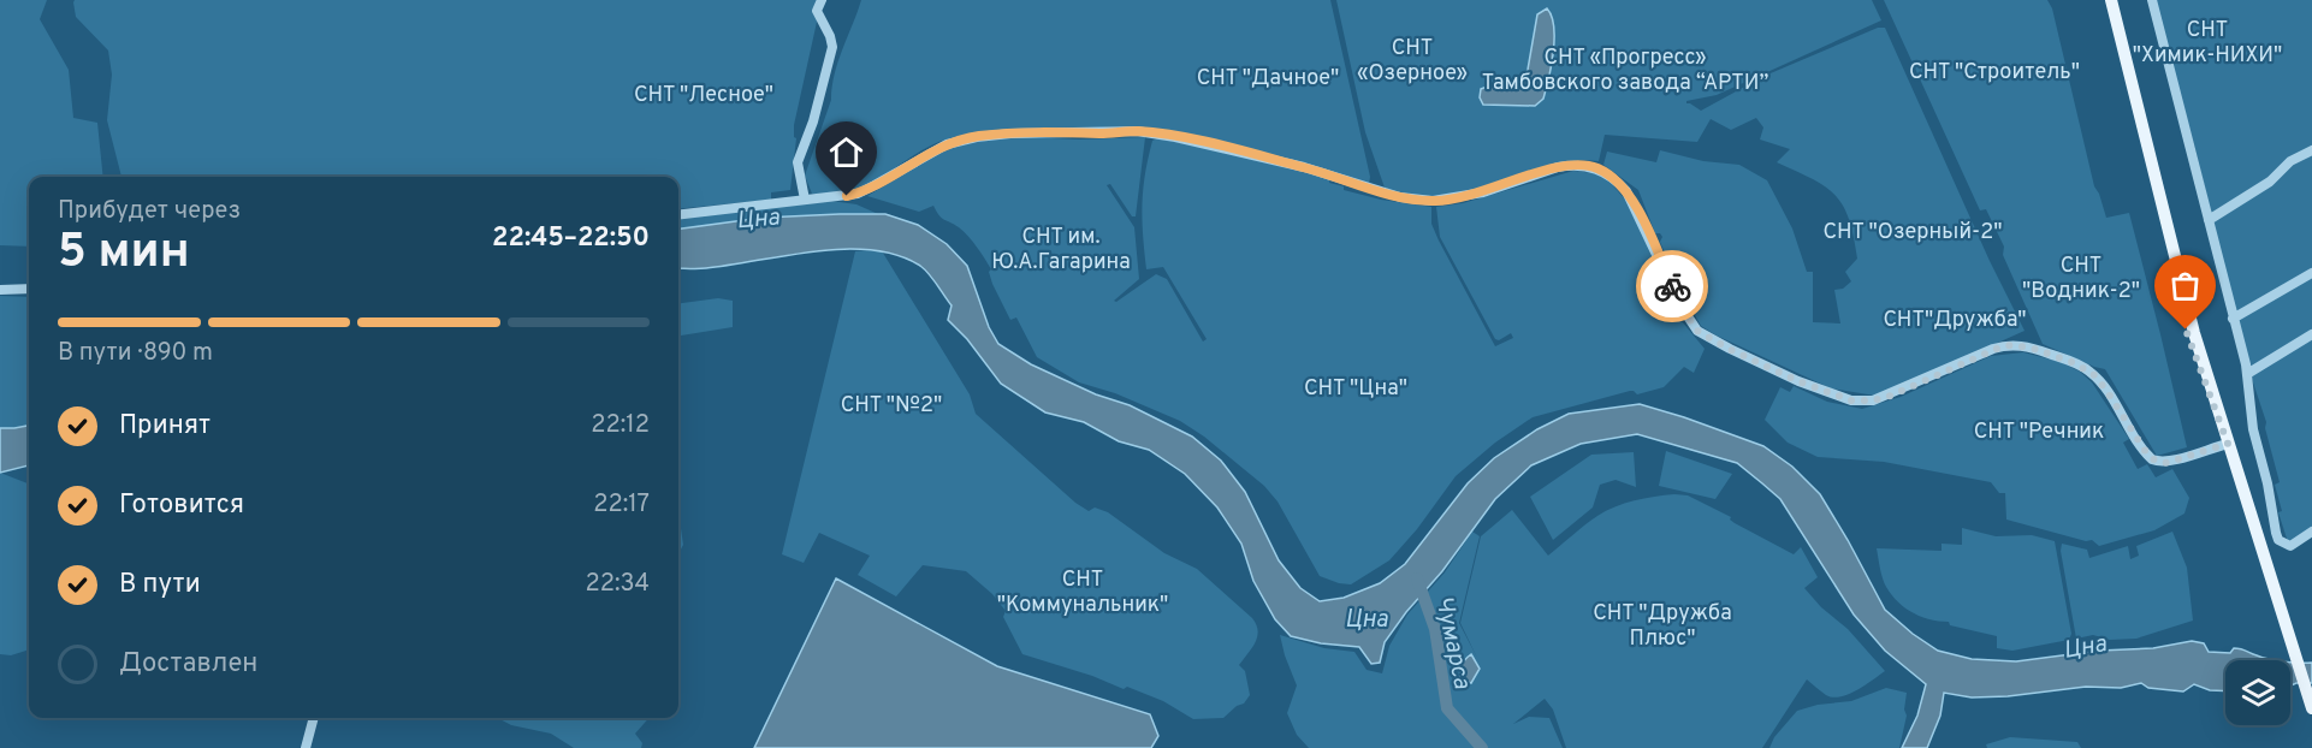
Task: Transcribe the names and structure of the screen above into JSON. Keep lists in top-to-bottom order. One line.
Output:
{"water":["Цна","Чумарса"],"parks":["СНТ \"Химик-НИХИ\"","СНТ «Озерное»","СНТ «Прогресс» Тамбовского завода “АРТИ”","СНТ \"Строитель\"","СНТ \"Дачное\"","СНТ \"Лесное\"","СНТ \"Озерный-2\"","СНТ им. Ю.А.Гагарина","СНТ \"Водник-2\"","СНТ\"Дружба\"","СНТ \"Цна\"","СНТ \"№2\"","СНТ \"Речник","СНТ \"Коммунальник\"","СНТ \"Дружба Плюс\""],"page":{"heading":["5 мин","Прибудет через","22:45–22:50"],"bar":"В пути · 890 m","list":[["Принят","22:12"],["Готовится","22:17"],["В пути","22:34"],"Доставлен"]}}
